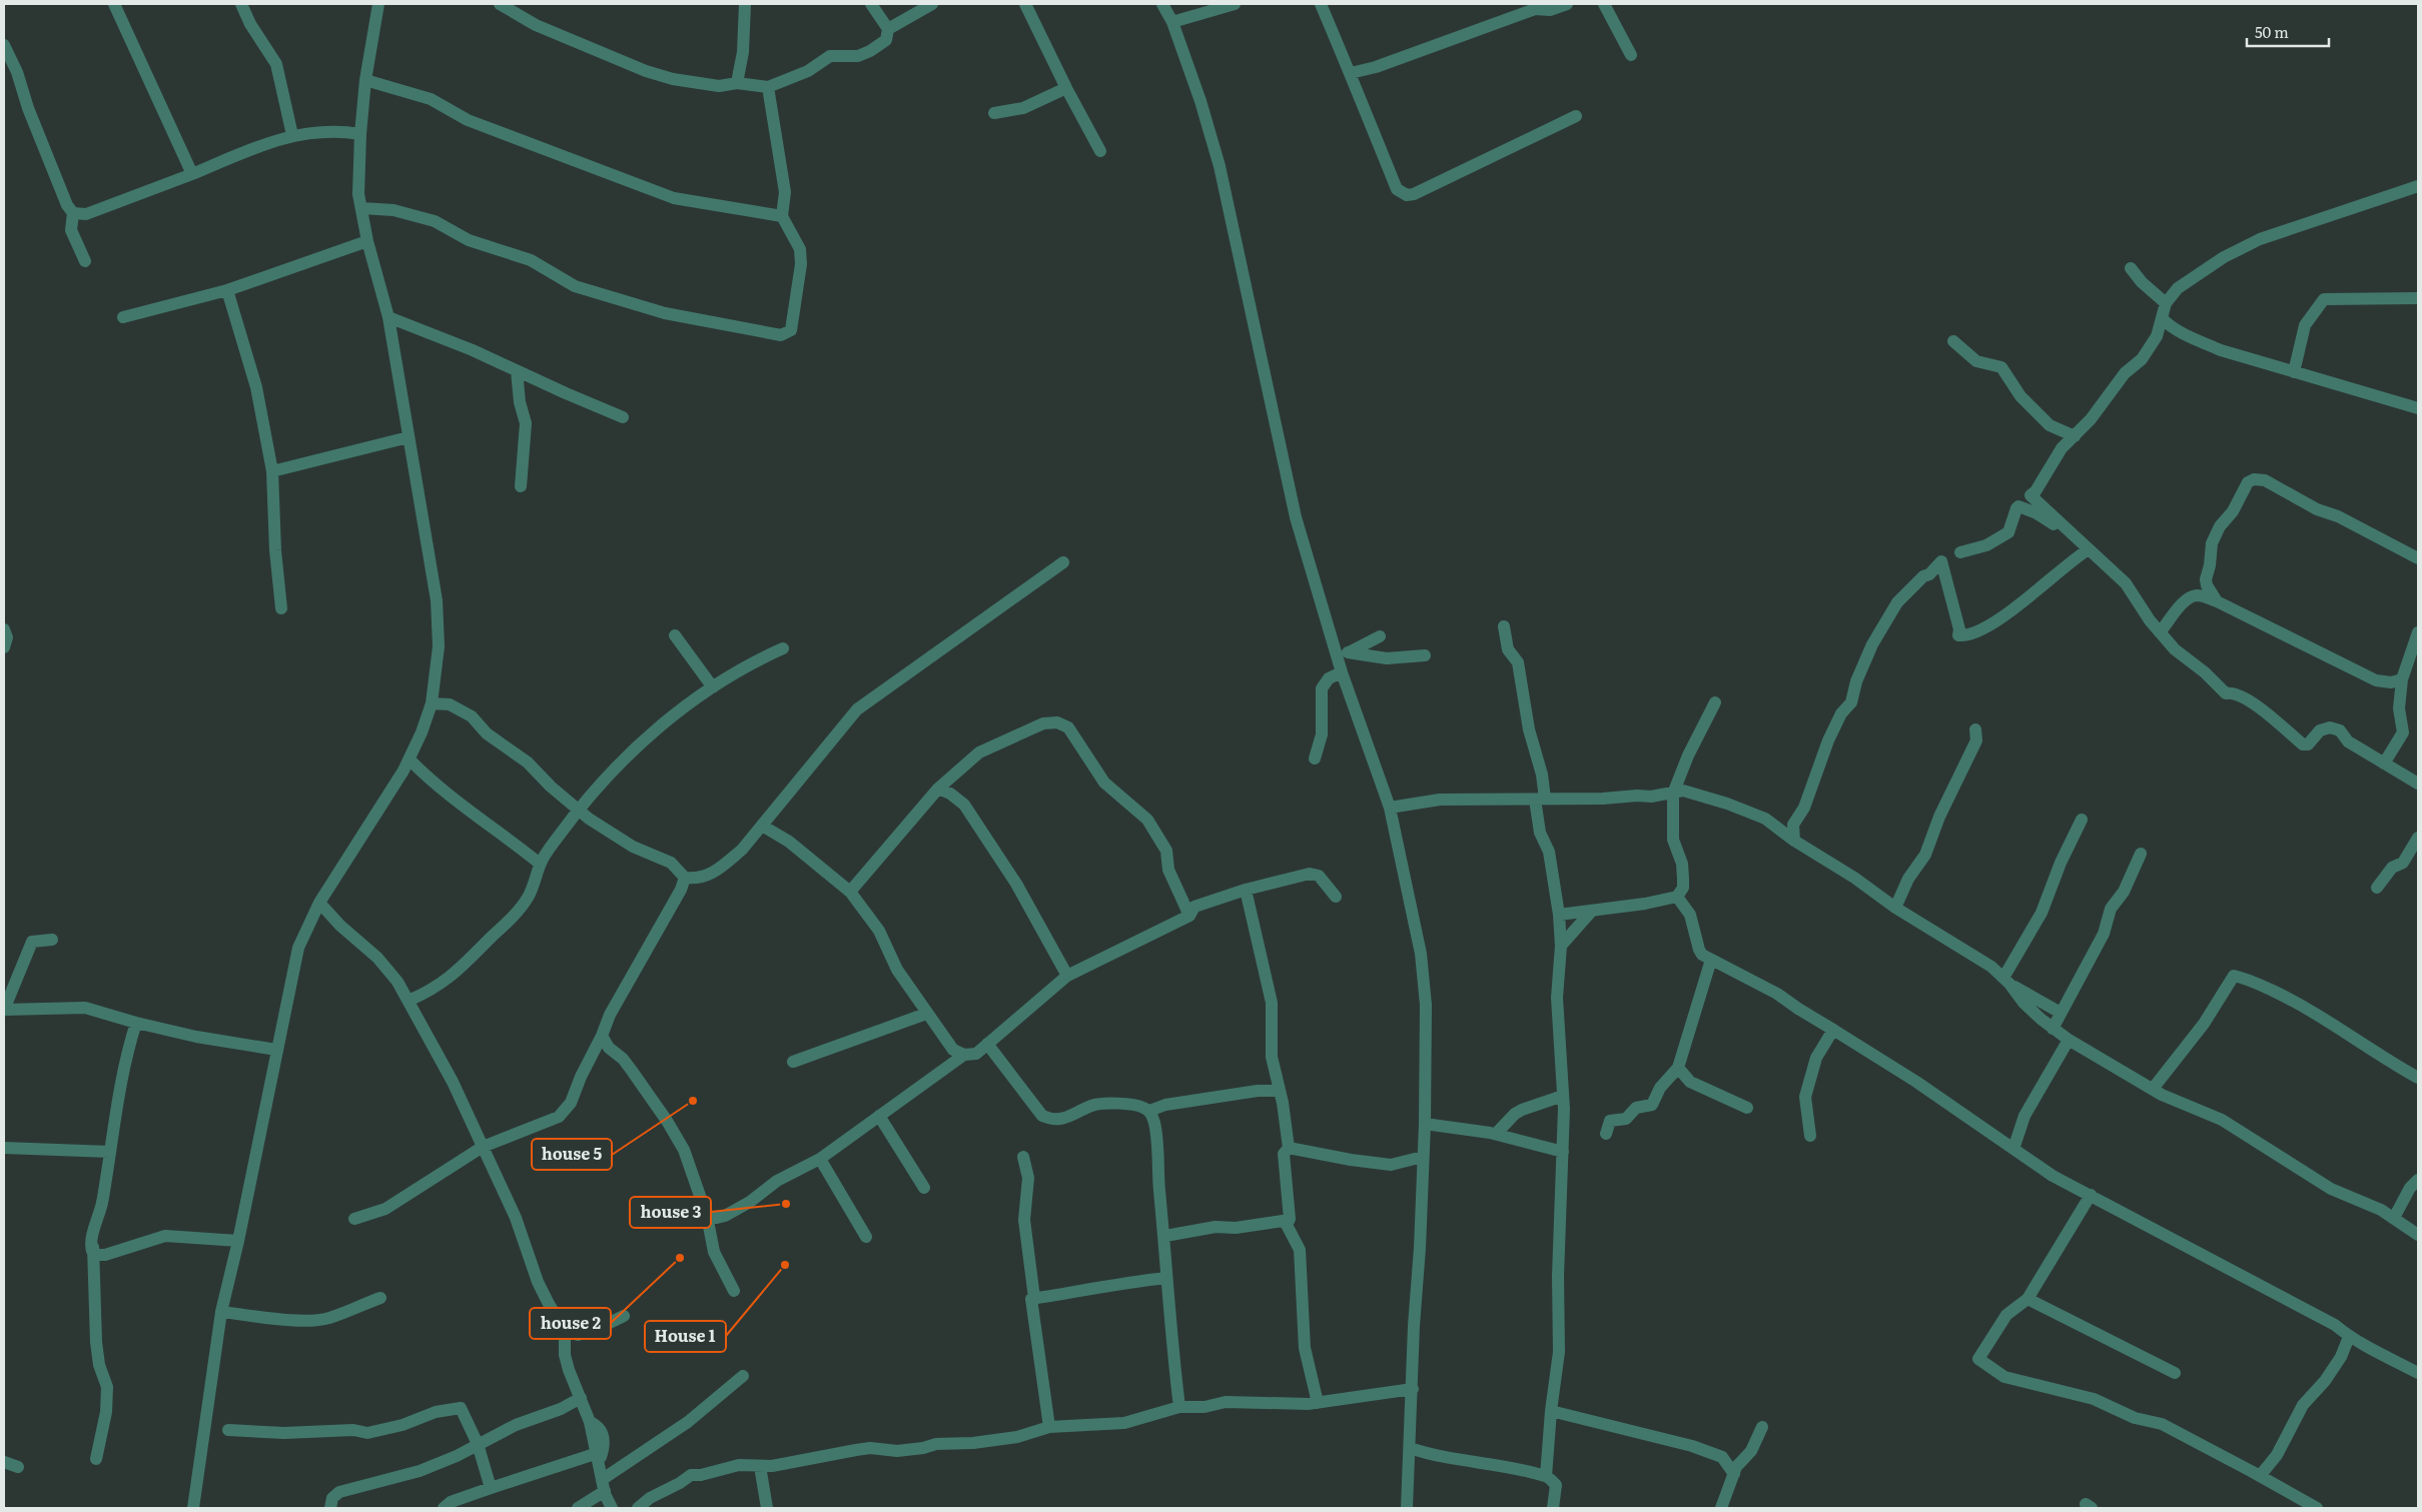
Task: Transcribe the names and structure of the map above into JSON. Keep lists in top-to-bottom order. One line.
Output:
{"places":["house 5","house 3","house 2","House 1"],"scale_bar":"50 m"}
